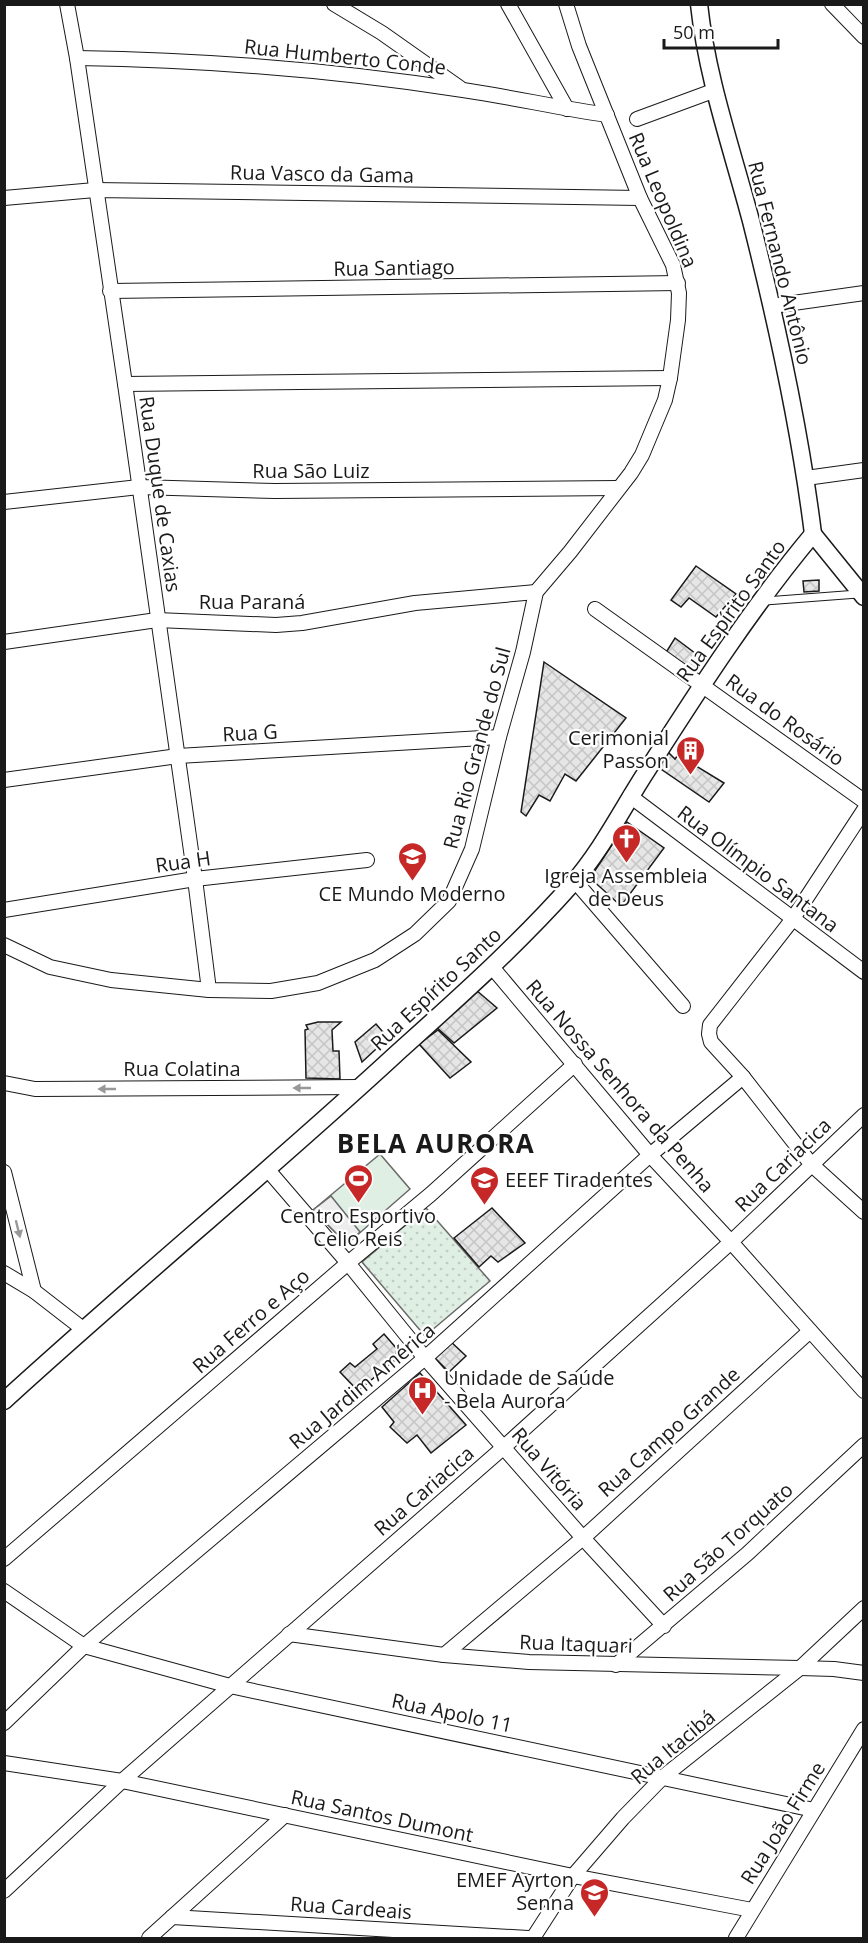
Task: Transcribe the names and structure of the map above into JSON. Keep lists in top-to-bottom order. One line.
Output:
{"streets":{"street":["Rua Humberto Conde","Rua Vasco da Gama","Rua Leopoldina","Rua Fernando Antônio","Rua Santiago","Rua São Luiz","Rua Duque de Caxias","Rua Paraná","Rua Espírito Santo","Rua do Rosário","Rua G","Rua Rio Grande do Sul","Rua H","Rua Olímpio Santana","Rua Colatina","Rua Nossa Senhora da Penha","Rua Cariacica","Rua Ferro e Aço","Rua Jardim América","Rua Campo Grande","Rua Vitória","Rua São Torquato","Rua Itaquari","Rua Apolo 11","Rua Itacibá","Rua Santos Dumont","Rua João Firme","Rua Cardeais"]},"crossings":[["Rua Humberto Conde","Rua Leopoldina"],["Rua Humberto Conde","Rua Duque de Caxias"],["Rua Vasco da Gama","Rua Leopoldina"],["Rua Vasco da Gama","Rua Duque de Caxias"],["Rua Leopoldina","Rua Santiago"],["Rua Leopoldina","Rua São Luiz"],["Rua Leopoldina","Rua Paraná"],["Rua Leopoldina","Rua Rio Grande do Sul"],["Rua Fernando Antônio","Rua Espírito Santo"],["Rua Santiago","Rua Duque de Caxias"],["Rua São Luiz","Rua Duque de Caxias"],["Rua Duque de Caxias","Rua Paraná"],["Rua Duque de Caxias","Rua G"],["Rua Duque de Caxias","Rua Rio Grande do Sul"],["Rua Duque de Caxias","Rua H"],["Rua Paraná","Rua Rio Grande do Sul"],["Rua Espírito Santo","Rua do Rosário"],["Rua Espírito Santo","Rua Olímpio Santana"],["Rua Espírito Santo","Rua Colatina"],["Rua Espírito Santo","Rua Nossa Senhora da Penha"],["Rua Espírito Santo","Rua Vitória"],["Rua G","Rua Rio Grande do Sul"],["Rua Nossa Senhora da Penha","Rua Cariacica"],["Rua Nossa Senhora da Penha","Rua Ferro e Aço"],["Rua Nossa Senhora da Penha","Rua Jardim América"],["Rua Nossa Senhora da Penha","Rua Campo Grande"],["Rua Cariacica","Rua Vitória"],["Rua Cariacica","Rua Itaquari"],["Rua Cariacica","Rua Apolo 11"],["Rua Cariacica","Rua Santos Dumont"],["Rua Ferro e Aço","Rua Vitória"],["Rua Jardim América","Rua Vitória"],["Rua Jardim América","Rua Apolo 11"],["Rua Campo Grande","Rua Vitória"],["Rua Campo Grande","Rua Itaquari"],["Rua Vitória","Rua São Torquato"],["Rua São Torquato","Rua Itaquari"],["Rua Itaquari","Rua Itacibá"],["Rua Apolo 11","Rua Itacibá"],["Rua Apolo 11","Rua João Firme"],["Rua Itacibá","Rua Santos Dumont"],["Rua Santos Dumont","Rua João Firme"]],"one_way":["Rua Colatina"],"districts":["BELA AURORA"],"places":{"building":["Cerimonial Passon"],"church":["Igreja Assembleia de Deus"],"school or university":["CE Mundo Moderno","EEEF Tiradentes","EMEF Ayrton Senna"],"sports":["Centro Esportivo Celio Reis"],"hospital":["Unidade de Saúde - Bela Aurora"]},"scale_bar":"50 m"}
